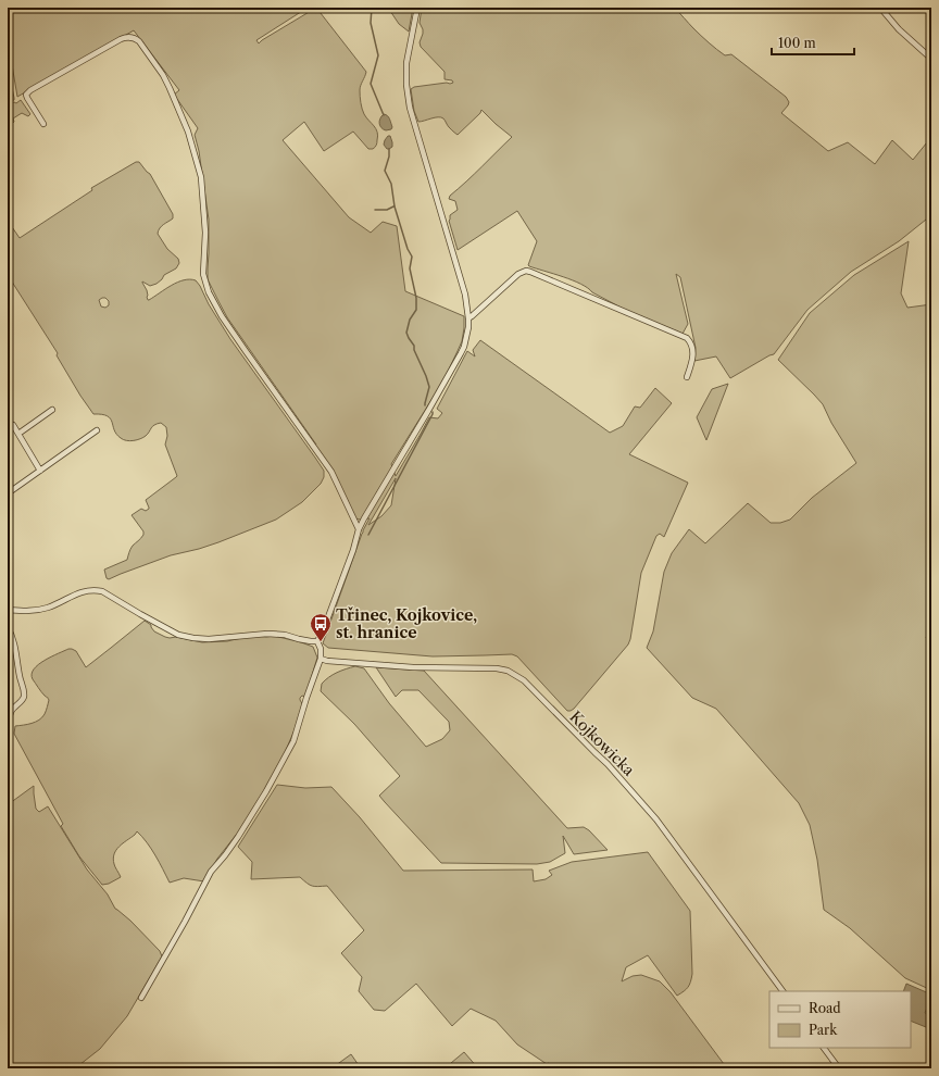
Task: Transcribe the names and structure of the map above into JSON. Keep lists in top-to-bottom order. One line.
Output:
{"streets":{"street":["Kojkowicka"]},"places":{"bus stop":["Třinec, Kojkovice, st. hranice"]},"legend":["Road","Park"],"scale_bar":"100 m"}
